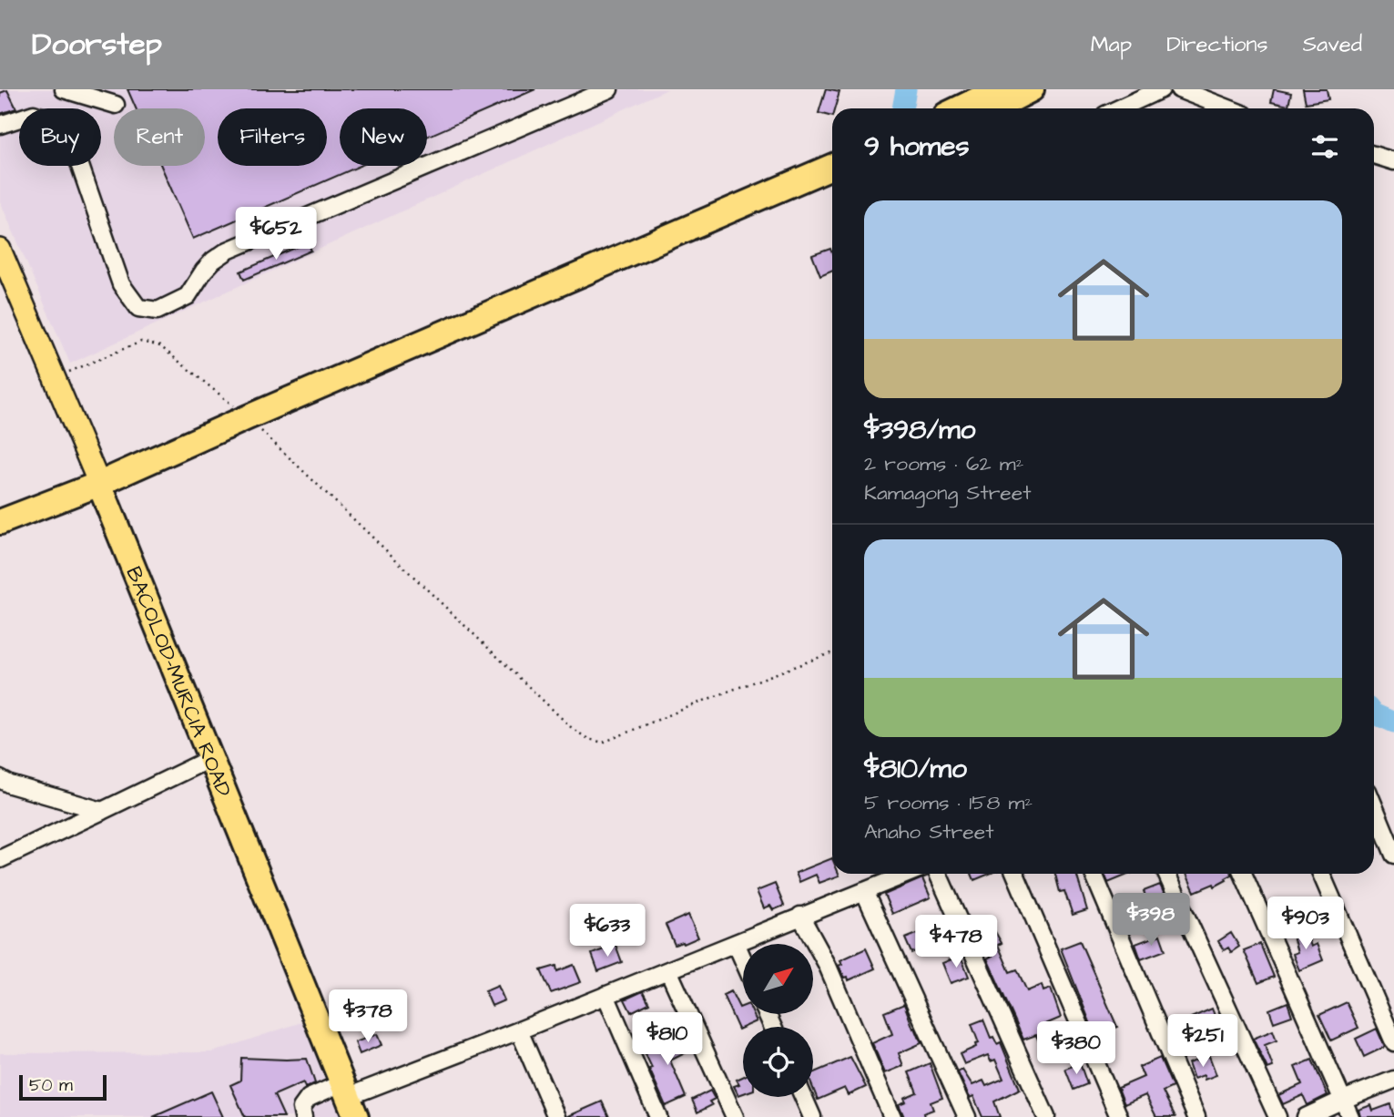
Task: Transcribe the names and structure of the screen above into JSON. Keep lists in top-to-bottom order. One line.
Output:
{"streets":{"highway":["BACOLOD-MURCIA ROAD"]},"scale_bar":"50 m","north":"top right","page":{"header":"Doorstep","nav":["Map","Directions","Saved"],"chip":["Buy","Rent","Filters","New"],"heading":"9 homes","list":[{"name":"$398/mo","note":"2 rooms · 62 m² · Kamagong Street"},{"name":"$810/mo","note":"5 rooms · 158 m² · Anaho Street"}],"price":["$652","$398","$903","$633","$478","$378","$810","$251","$380"],"scale":"50 m"}}
